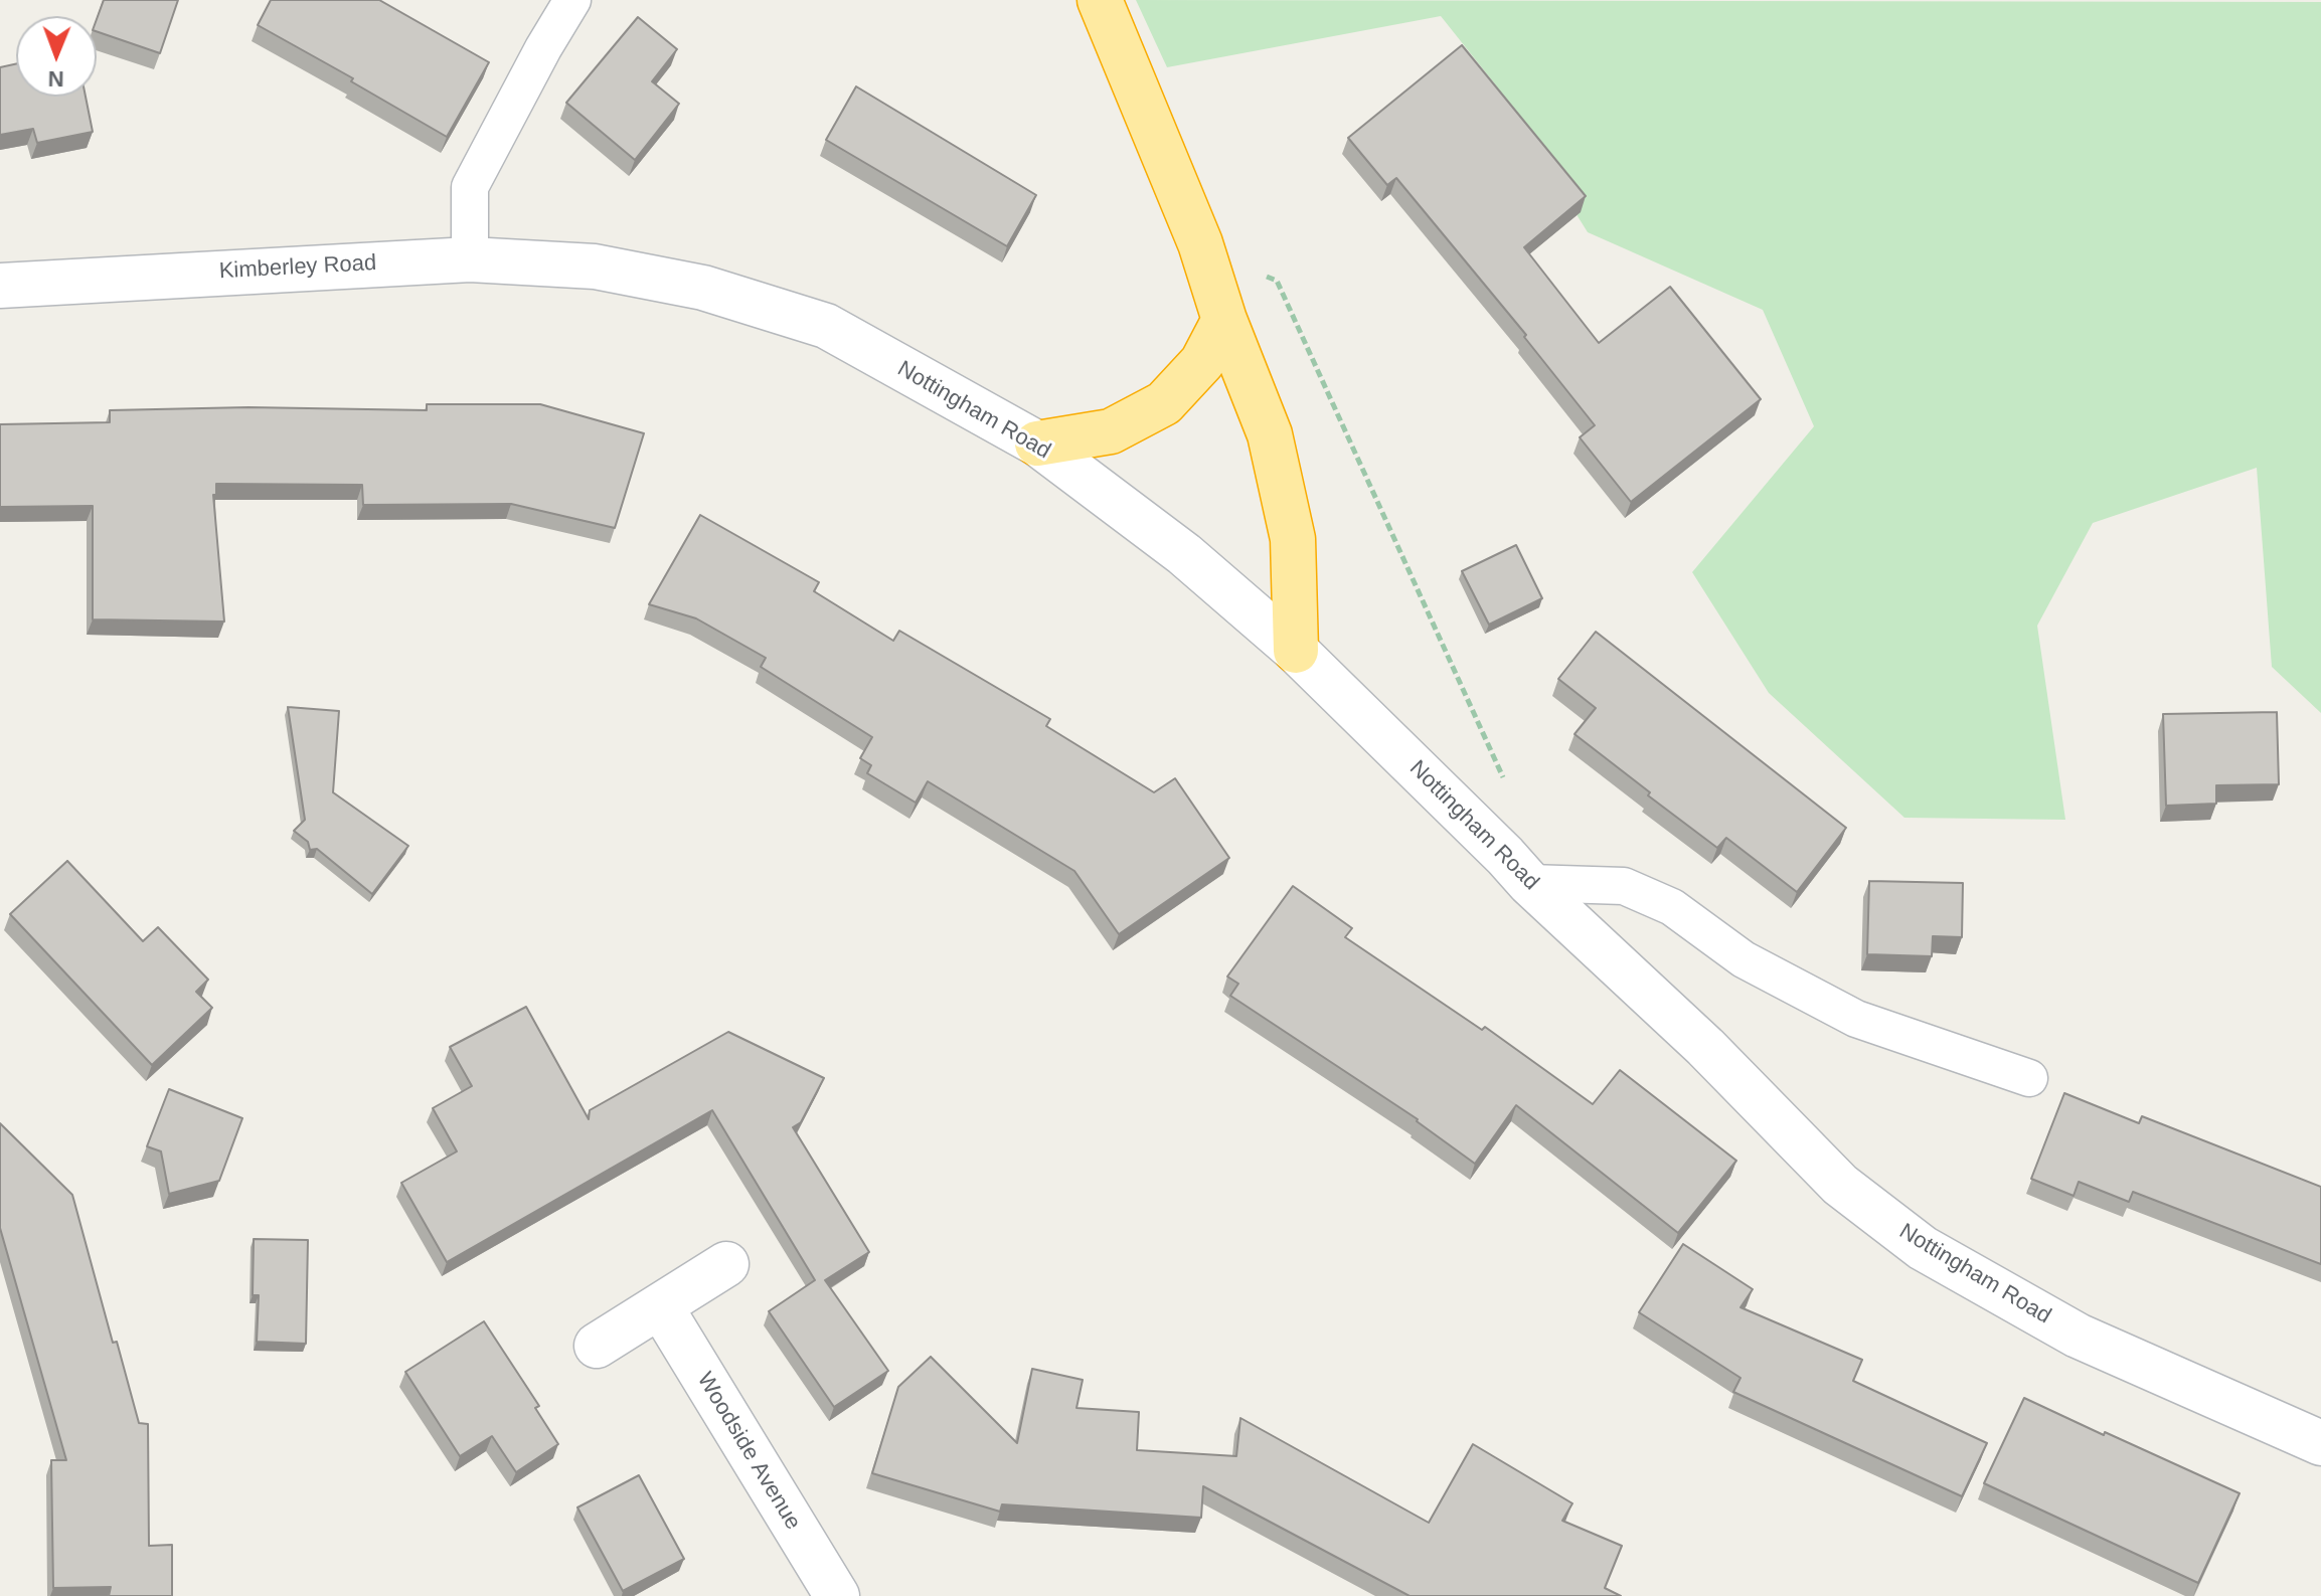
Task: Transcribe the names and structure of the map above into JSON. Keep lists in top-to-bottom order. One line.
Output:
{"streets":{"street":["Kimberley Road","Nottingham Road","Woodside Avenue"]},"crossings":[["Kimberley Road","Nottingham Road"]],"north":"bottom"}
